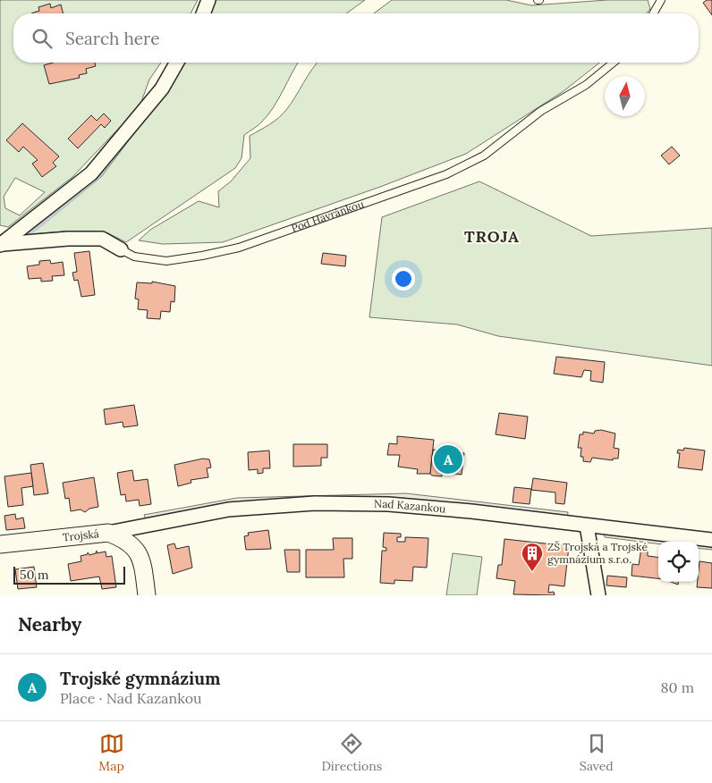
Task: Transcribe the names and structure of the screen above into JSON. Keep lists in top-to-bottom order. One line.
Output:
{"streets":{"street":["Pod Havránkou","Nad Kazankou","Trojská"]},"crossings":[["Nad Kazankou","Trojská"]],"districts":["TROJA"],"places":{"building":["ZŠ Trojská a Trojské gymnázium s.r.o."]},"scale_bar":"50 m","north":"top","page":{"search":"Search here","pins":"A","scale":"50 m","heading":"Nearby","list":[{"mark":"A","name":"Trojské gymnázium","note":"Place · Nad Kazankou","value":"80 m"}],"nav":["Map","Directions","Saved"]}}
